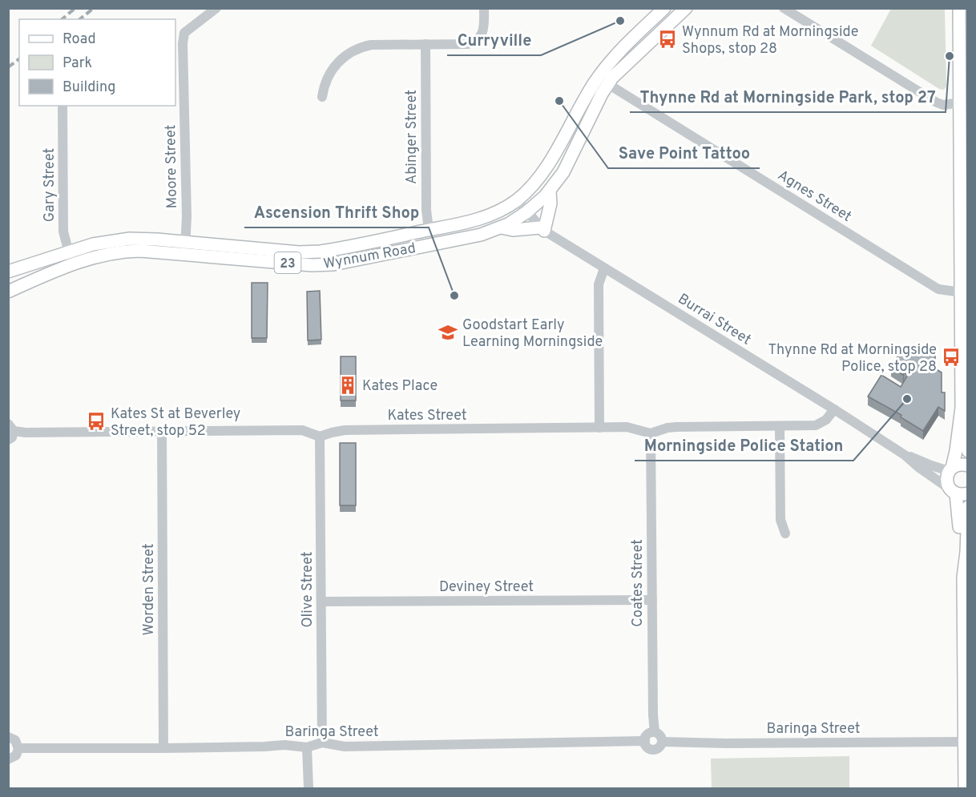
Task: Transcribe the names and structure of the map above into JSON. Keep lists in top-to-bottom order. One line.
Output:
{"streets":{"main road":["Wynnum Road","23"],"street":["Abinger Street","Moore Street","Gary Street","Agnes Street","Burrai Street","Kates Street","Coates Street","Deviney Street","Worden Street","Olive Street","Baringa Street"]},"crossings":[["Abinger Street","Wynnum Road"],["Moore Street","Wynnum Road"],["Gary Street","Wynnum Road"],["Agnes Street","Wynnum Road"],["Wynnum Road","Burrai Street"],["Burrai Street","Kates Street"],["Kates Street","Coates Street"],["Kates Street","Olive Street"],["Coates Street","Deviney Street"],["Coates Street","Baringa Street"],["Deviney Street","Olive Street"],["Worden Street","Baringa Street"],["Olive Street","Baringa Street"]],"places":{"other":["Curryville","Thynne Rd at Morningside Park, stop 27","Save Point Tattoo","Ascension Thrift Shop","Morningside Police Station"],"bus stop":["Wynnum Rd at Morningside Shops, stop 28","Thynne Rd at Morningside Police, stop 28","Kates St at Beverley Street, stop 52"],"school or university":["Goodstart Early Learning Morningside"],"building":["Kates Place"]},"legend":["Road","Park","Building"]}
